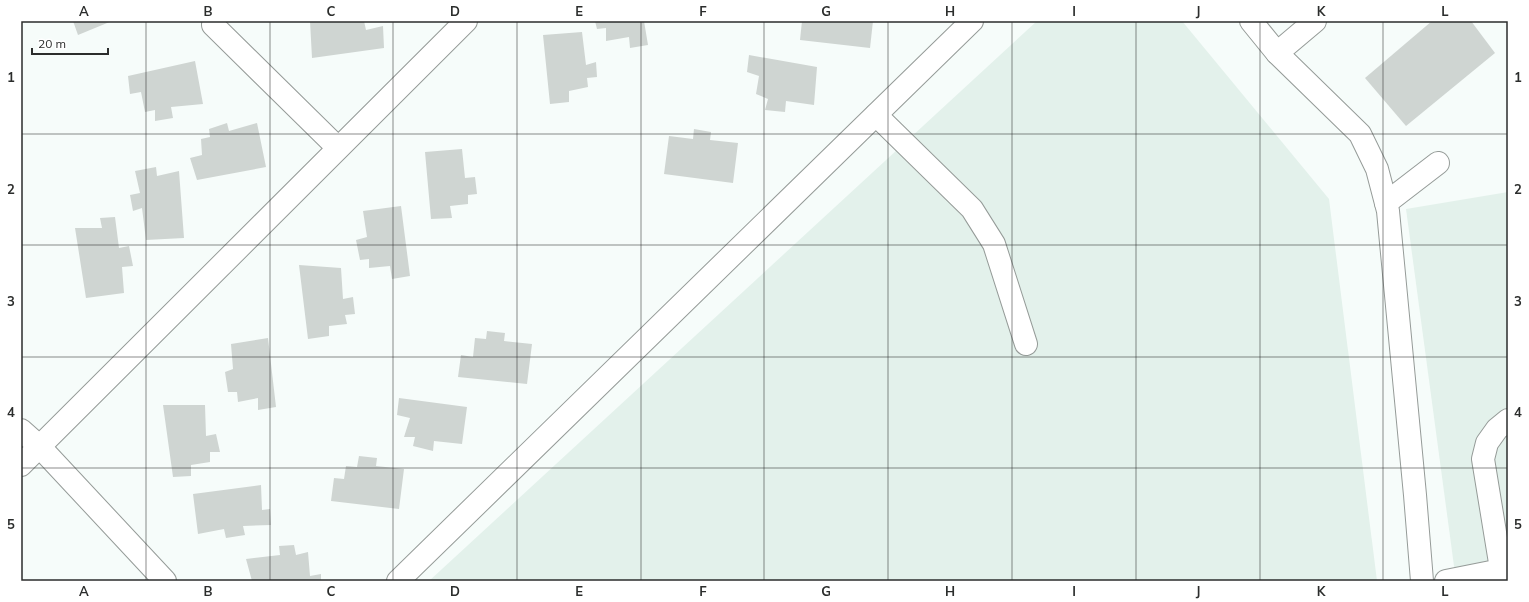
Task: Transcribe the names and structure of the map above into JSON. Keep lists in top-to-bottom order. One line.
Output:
{"scale_bar":"20 m","grid":{"columns":["A","B","C","D","E","F","G","H","I","J","K","L"],"rows":["1","2","3","4","5"]}}
